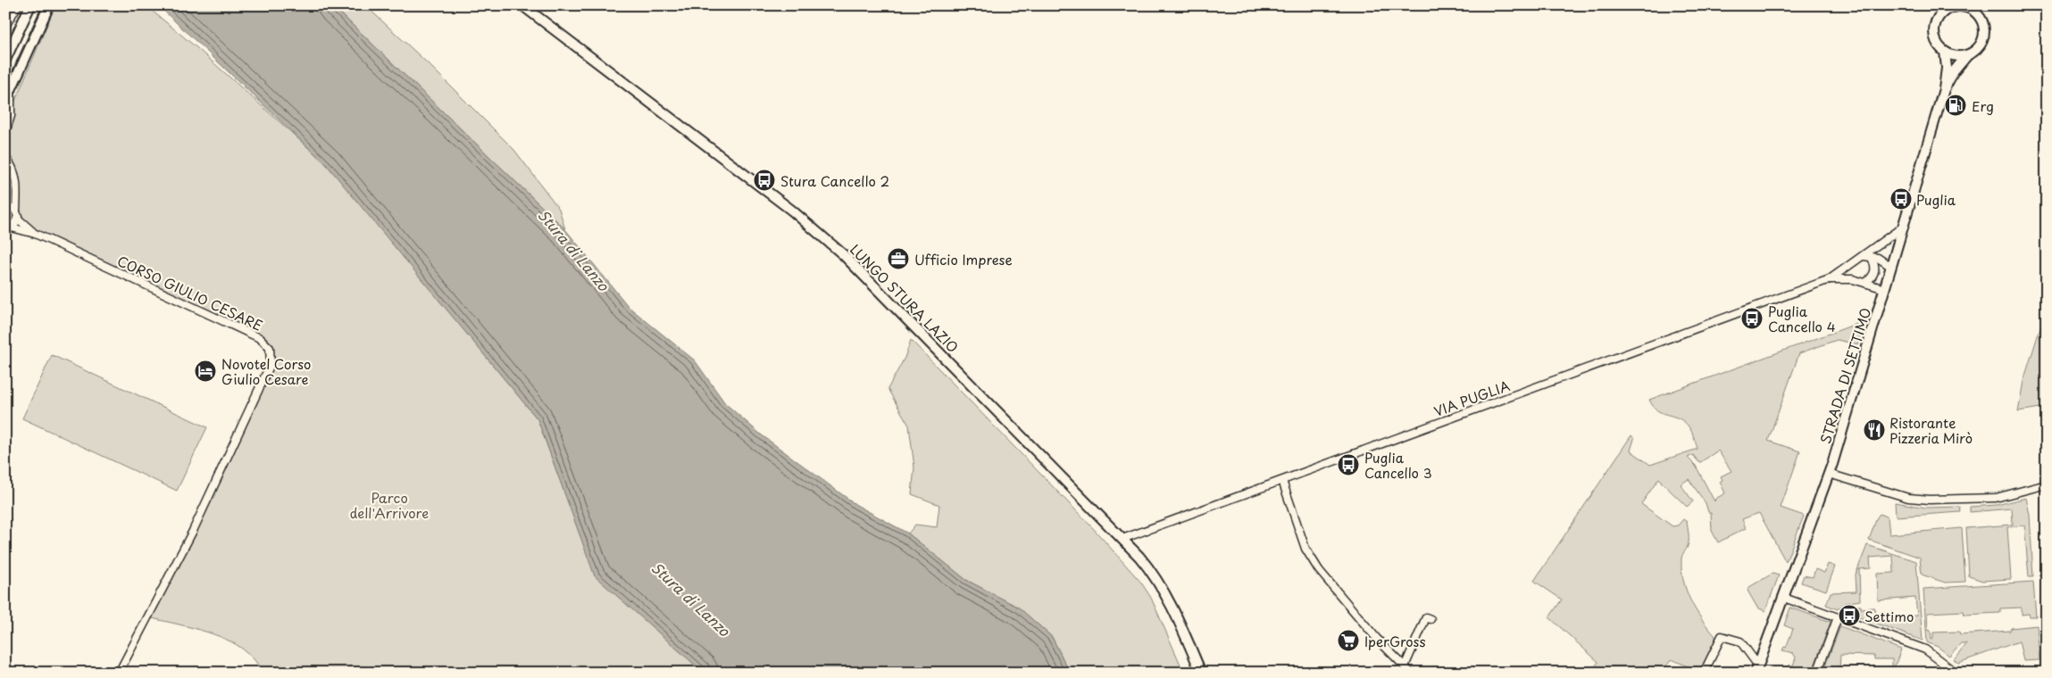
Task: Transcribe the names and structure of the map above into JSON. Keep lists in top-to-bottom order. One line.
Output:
{"streets":{"main road":["LUNGO STURA LAZIO","STRADA DI SETTIMO"],"street":["CORSO GIULIO CESARE","VIA PUGLIA"]},"crossings":[["LUNGO STURA LAZIO","VIA PUGLIA"],["STRADA DI SETTIMO","VIA PUGLIA"]],"water":["Stura di Lanzo"],"parks":["Parco dell'Arrivore"],"places":{"fuel station":["Erg"],"bus stop":["Stura Cancello 2","Puglia","Puglia Cancello 4","Puglia Cancello 3","Settimo"],"office":["Ufficio Imprese"],"hotel":["Novotel Corso Giulio Cesare"],"restaurant":["Ristorante Pizzeria Mirò"],"supermarket":["IperGross"]}}
